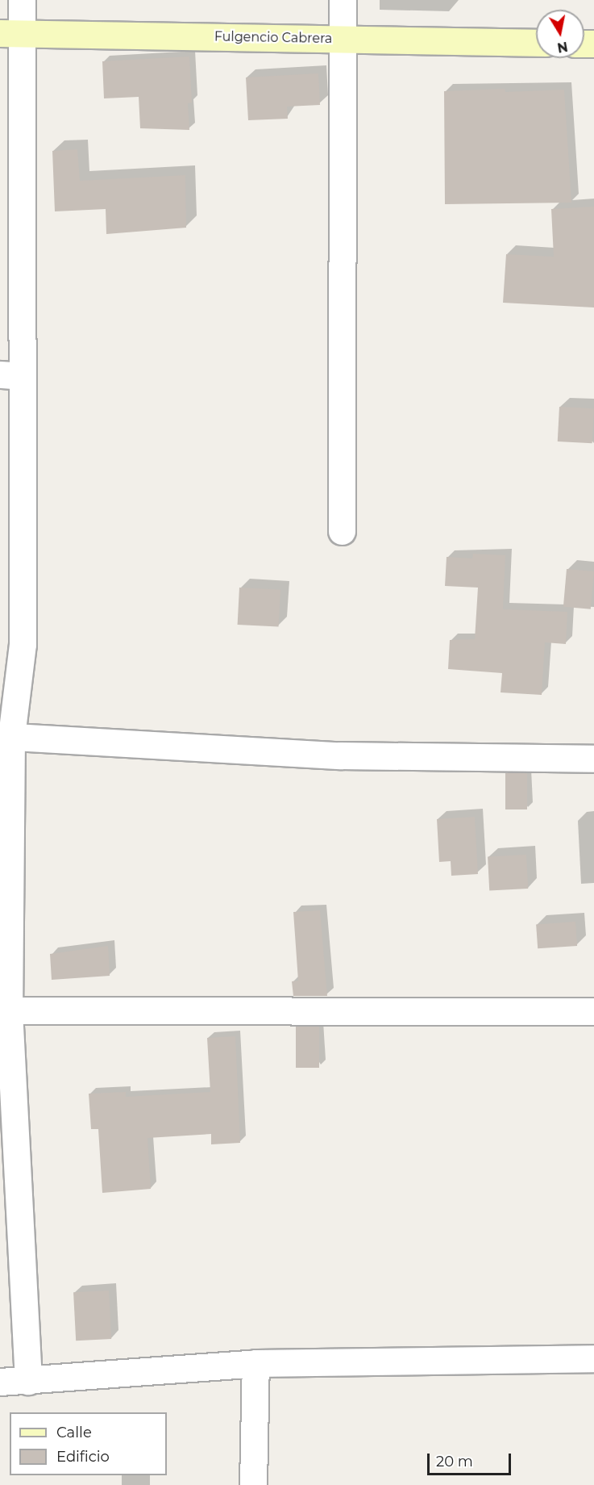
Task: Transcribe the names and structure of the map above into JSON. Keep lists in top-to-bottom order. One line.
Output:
{"streets":{"main road":["Fulgencio Cabrera"]},"legend":["Calle","Edificio"],"scale_bar":"20 m","north":"bottom"}
